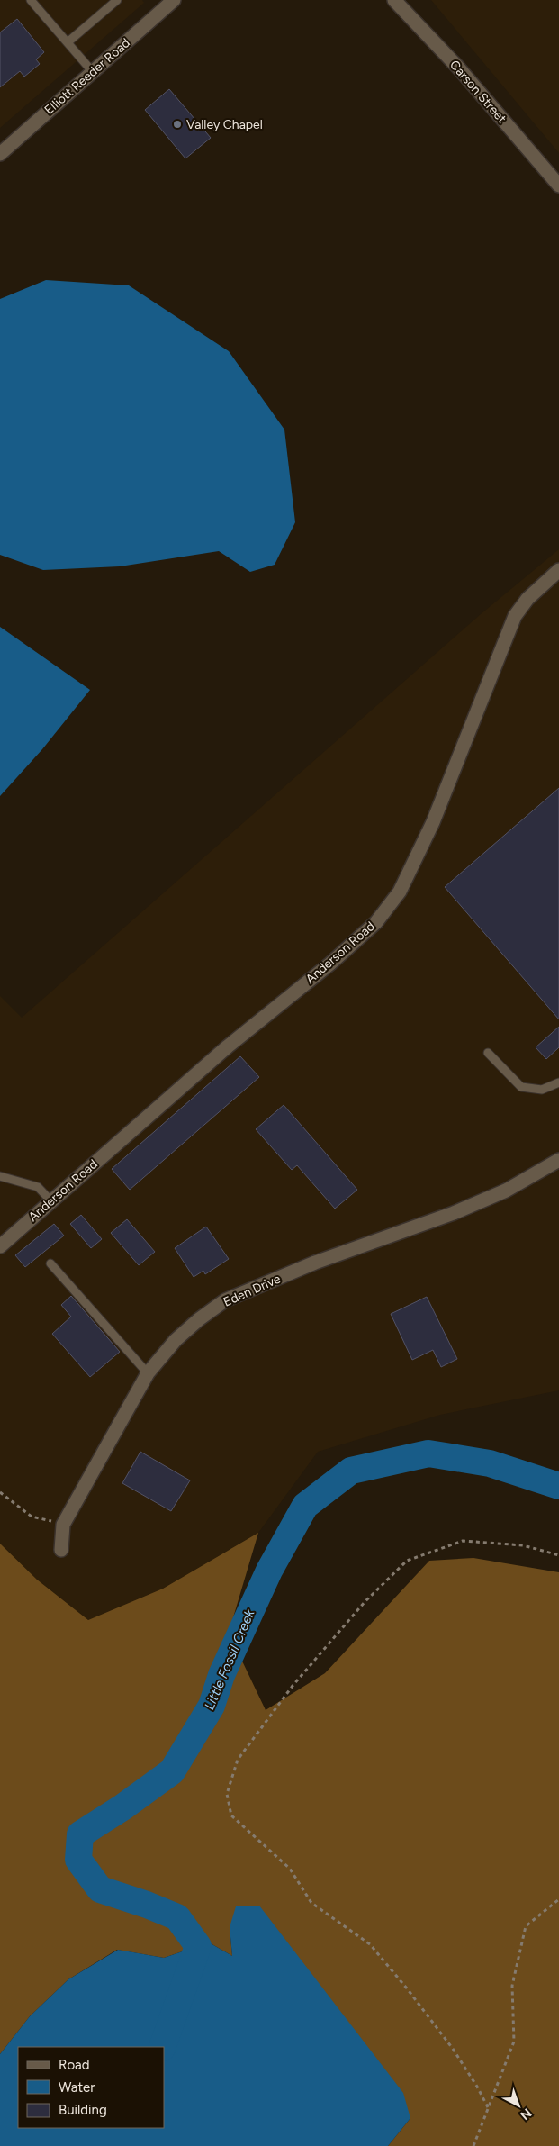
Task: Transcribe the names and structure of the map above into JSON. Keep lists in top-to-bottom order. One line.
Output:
{"streets":{"street":["Elliott Reeder Road","Carson Street","Anderson Road","Eden Drive"]},"water":["Little Fossil Creek"],"places":["Valley Chapel"],"legend":["Road","Water","Building"],"north":"bottom right"}
